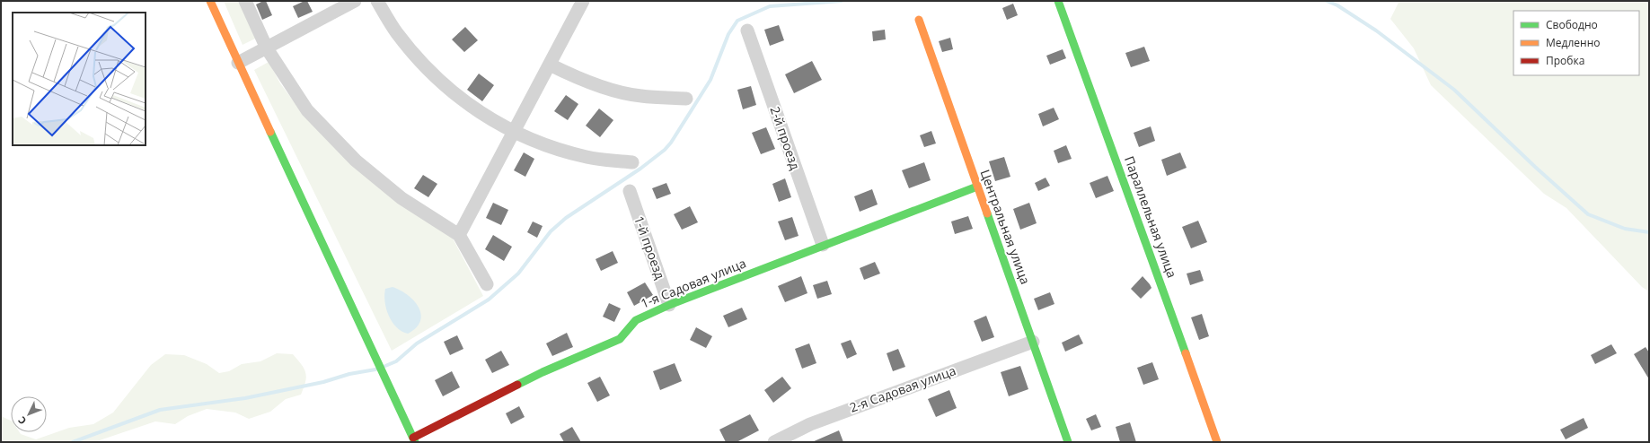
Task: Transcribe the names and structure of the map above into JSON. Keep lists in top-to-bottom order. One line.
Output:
{"streets":{"street":["2-й проезд","Параллельная улица","Центральная улица","1-й проезд","1-я Садовая улица","2-я Садовая улица"]},"crossings":[["2-й проезд","1-я Садовая улица"],["Центральная улица","1-я Садовая улица"],["Центральная улица","2-я Садовая улица"],["1-й проезд","1-я Садовая улица"]],"legend":["Свободно","Медленно","Пробка"],"north":"bottom left"}
